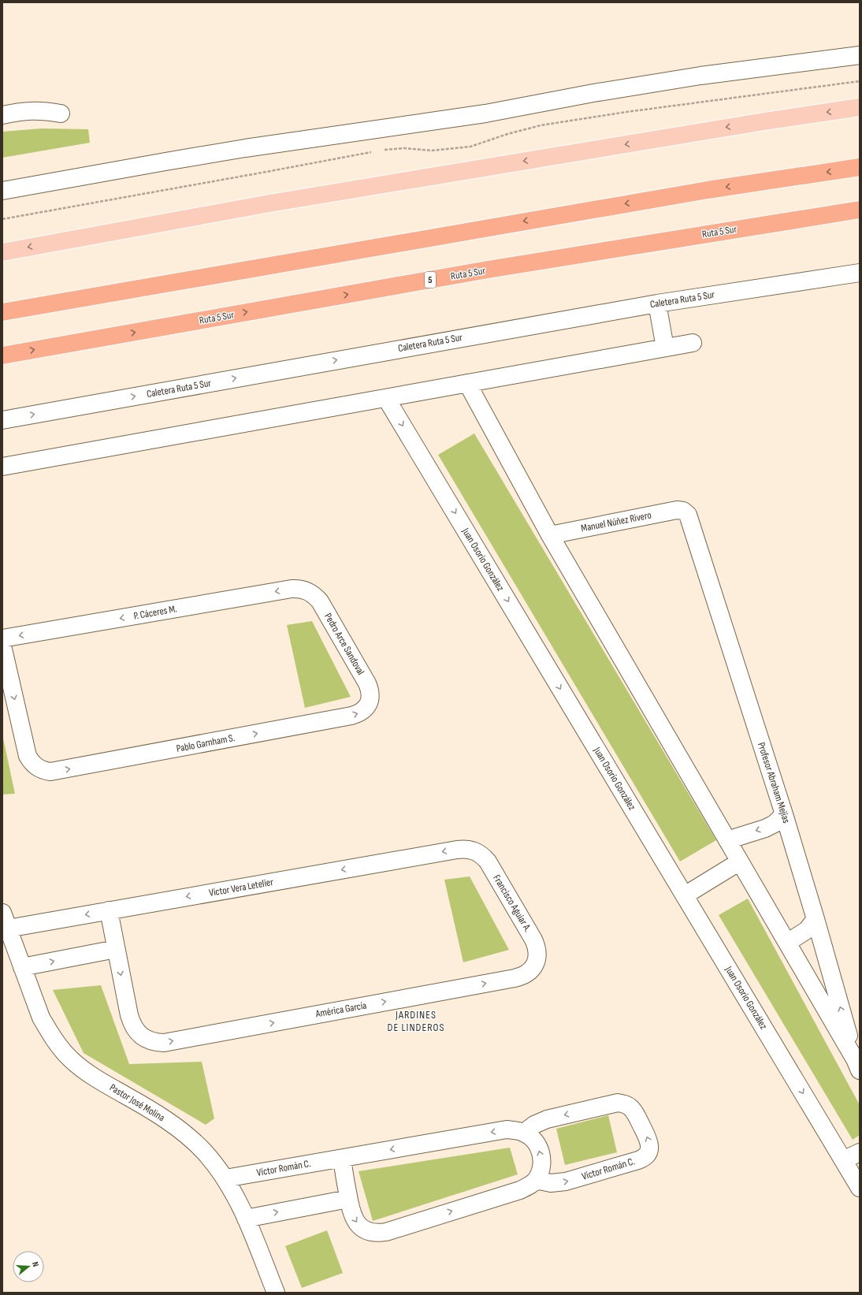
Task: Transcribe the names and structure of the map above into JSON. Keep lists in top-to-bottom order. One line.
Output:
{"streets":{"highway":["Ruta 5 Sur","5"],"street":["Caletera Ruta 5 Sur","Manuel Núñez Rivero","Juan Osorio González","P. Cáceres M.","Pedro Arce Sandoval","Pablo Garnham S.","Profesor Abraham Mejías","Víctor Vera Letelier","Francisco Aguiar A.","América García","Pastor José Molina","Víctor Román C."]},"crossings":[["Manuel Núñez Rivero","Profesor Abraham Mejías"],["P. Cáceres M.","Pedro Arce Sandoval"],["Pedro Arce Sandoval","Pablo Garnham S."],["Víctor Vera Letelier","Francisco Aguiar A."],["Víctor Vera Letelier","Pastor José Molina"],["Francisco Aguiar A.","América García"],["Pastor José Molina","Víctor Román C."]],"one_way":["P. Cáceres M.","Pablo Garnham S.","Víctor Vera Letelier","América García"],"districts":["JARDINES DE LINDEROS"],"north":"right"}
